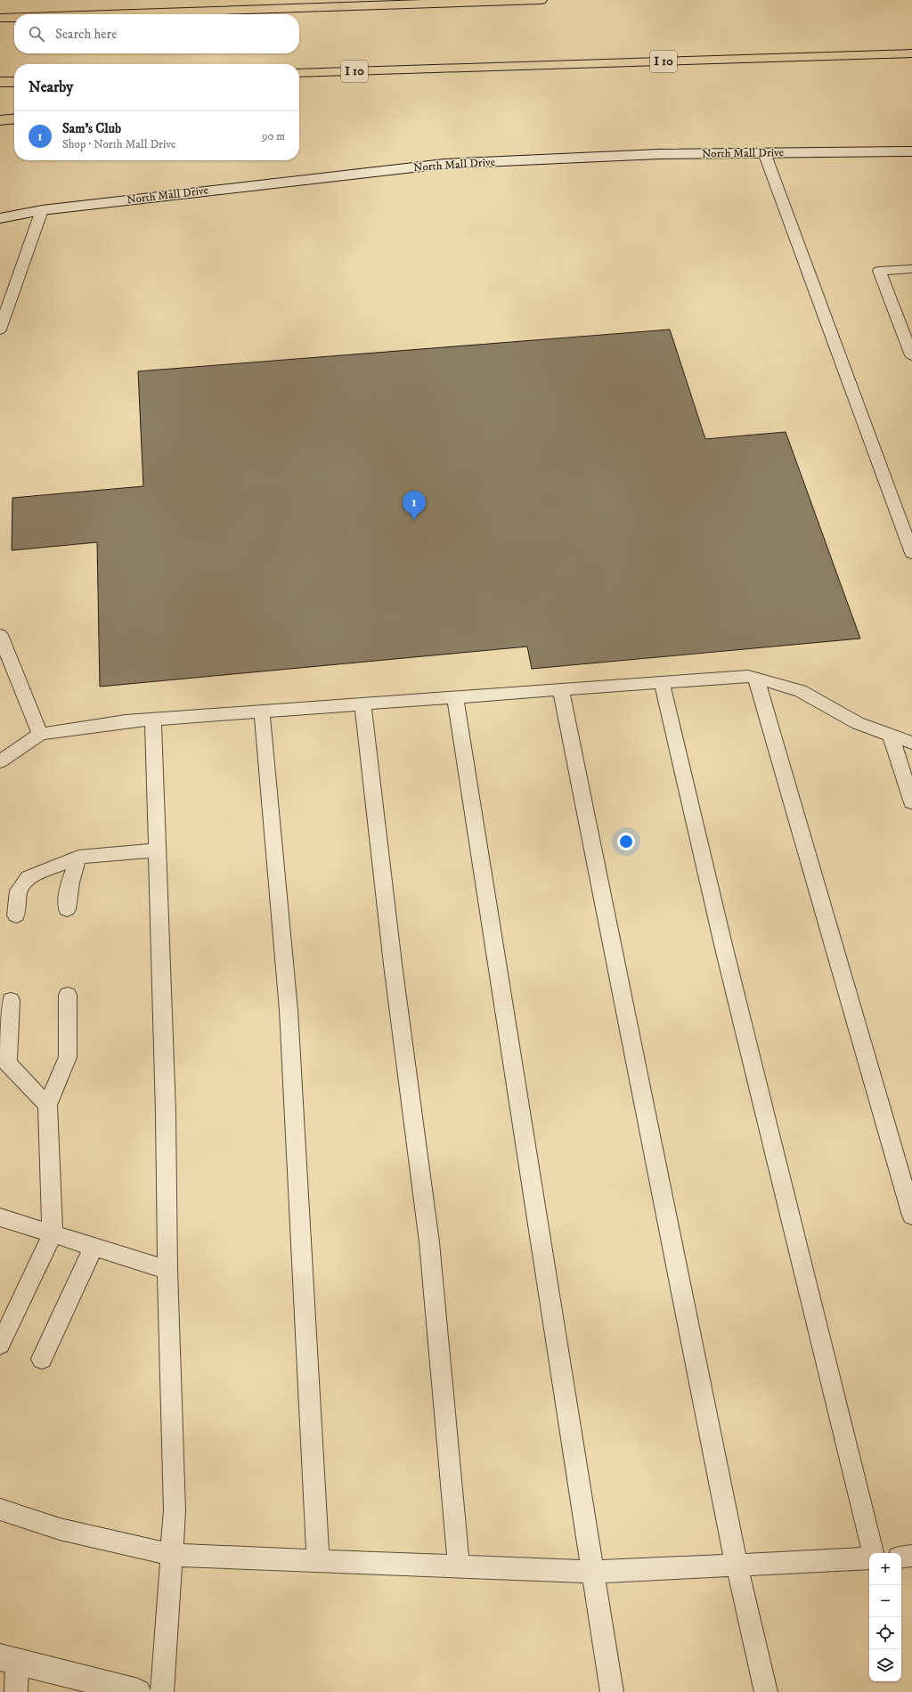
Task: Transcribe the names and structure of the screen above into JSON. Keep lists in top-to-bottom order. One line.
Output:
{"streets":{"highway":["I 10"],"street":["North Mall Drive"]},"page":{"search":"Search here","heading":"Nearby","list":[{"mark":"1","name":"Sam's Club","note":"Shop · North Mall Drive","value":"90 m"}],"pins":"1","map_buttons":["+","−"]}}
